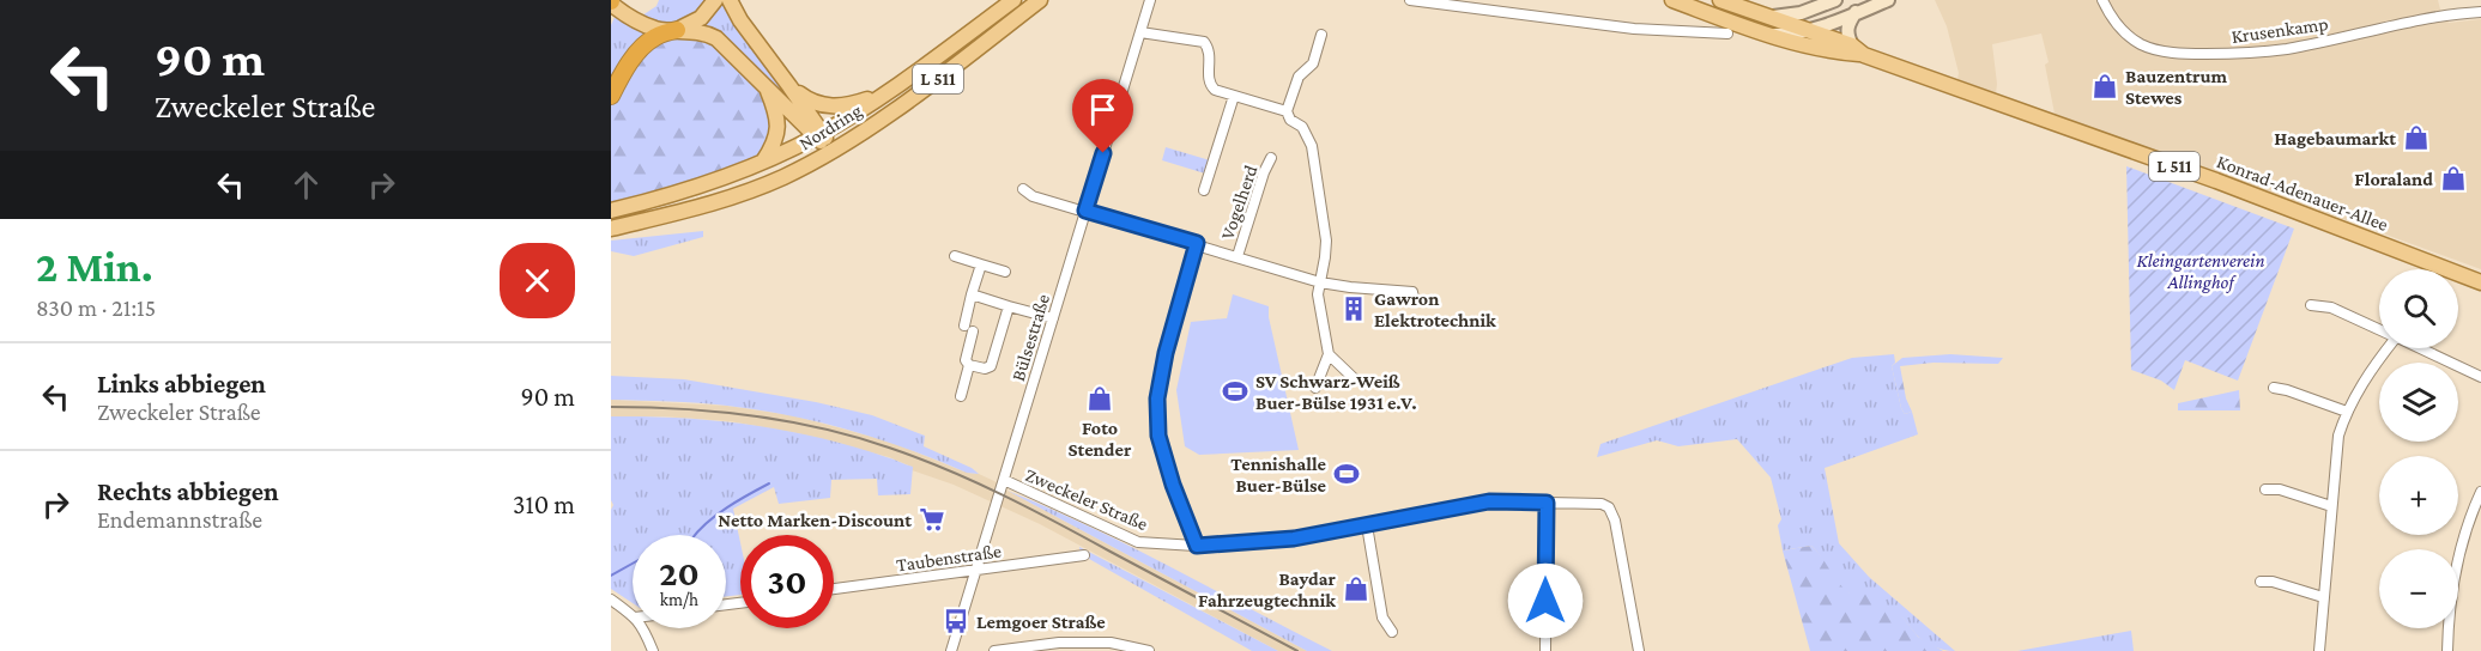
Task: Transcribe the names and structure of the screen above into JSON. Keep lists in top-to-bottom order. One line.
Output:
{"streets":{"main road":["L 511","Nordring","Konrad-Adenauer-Allee"],"street":["Krusenkamp","Vogelherd","Bülsestraße","Zweckeler Straße","Taubenstraße"]},"crossings":[["L 511","Konrad-Adenauer-Allee"],["Bülsestraße","Zweckeler Straße"],["Bülsestraße","Taubenstraße"]],"parks":["Kleingartenverein Allinghof"],"places":{"shop":["Bauzentrum Stewes","Hagebaumarkt","Floraland","Foto Stender","Baydar Fahrzeugtechnik"],"building":["Gawron Elektrotechnik"],"sports":["SV Schwarz-Weiß Buer-Bülse 1931 e.V.","Tennishalle Buer-Bülse"],"supermarket":["Netto Marken-Discount"],"bus stop":["Lemgoer Straße"]},"page":{"turn":["90 m","Zweckeler Straße"],"heading":["2 Min.","830 m · 21:15"],"map_buttons":["+","−"],"list":[{"name":"Links abbiegen","note":"Zweckeler Straße","value":"90 m"},{"name":"Rechts abbiegen","note":"Endemannstraße","value":"310 m"}],"speed":"20 km/h","limit":"30"}}
